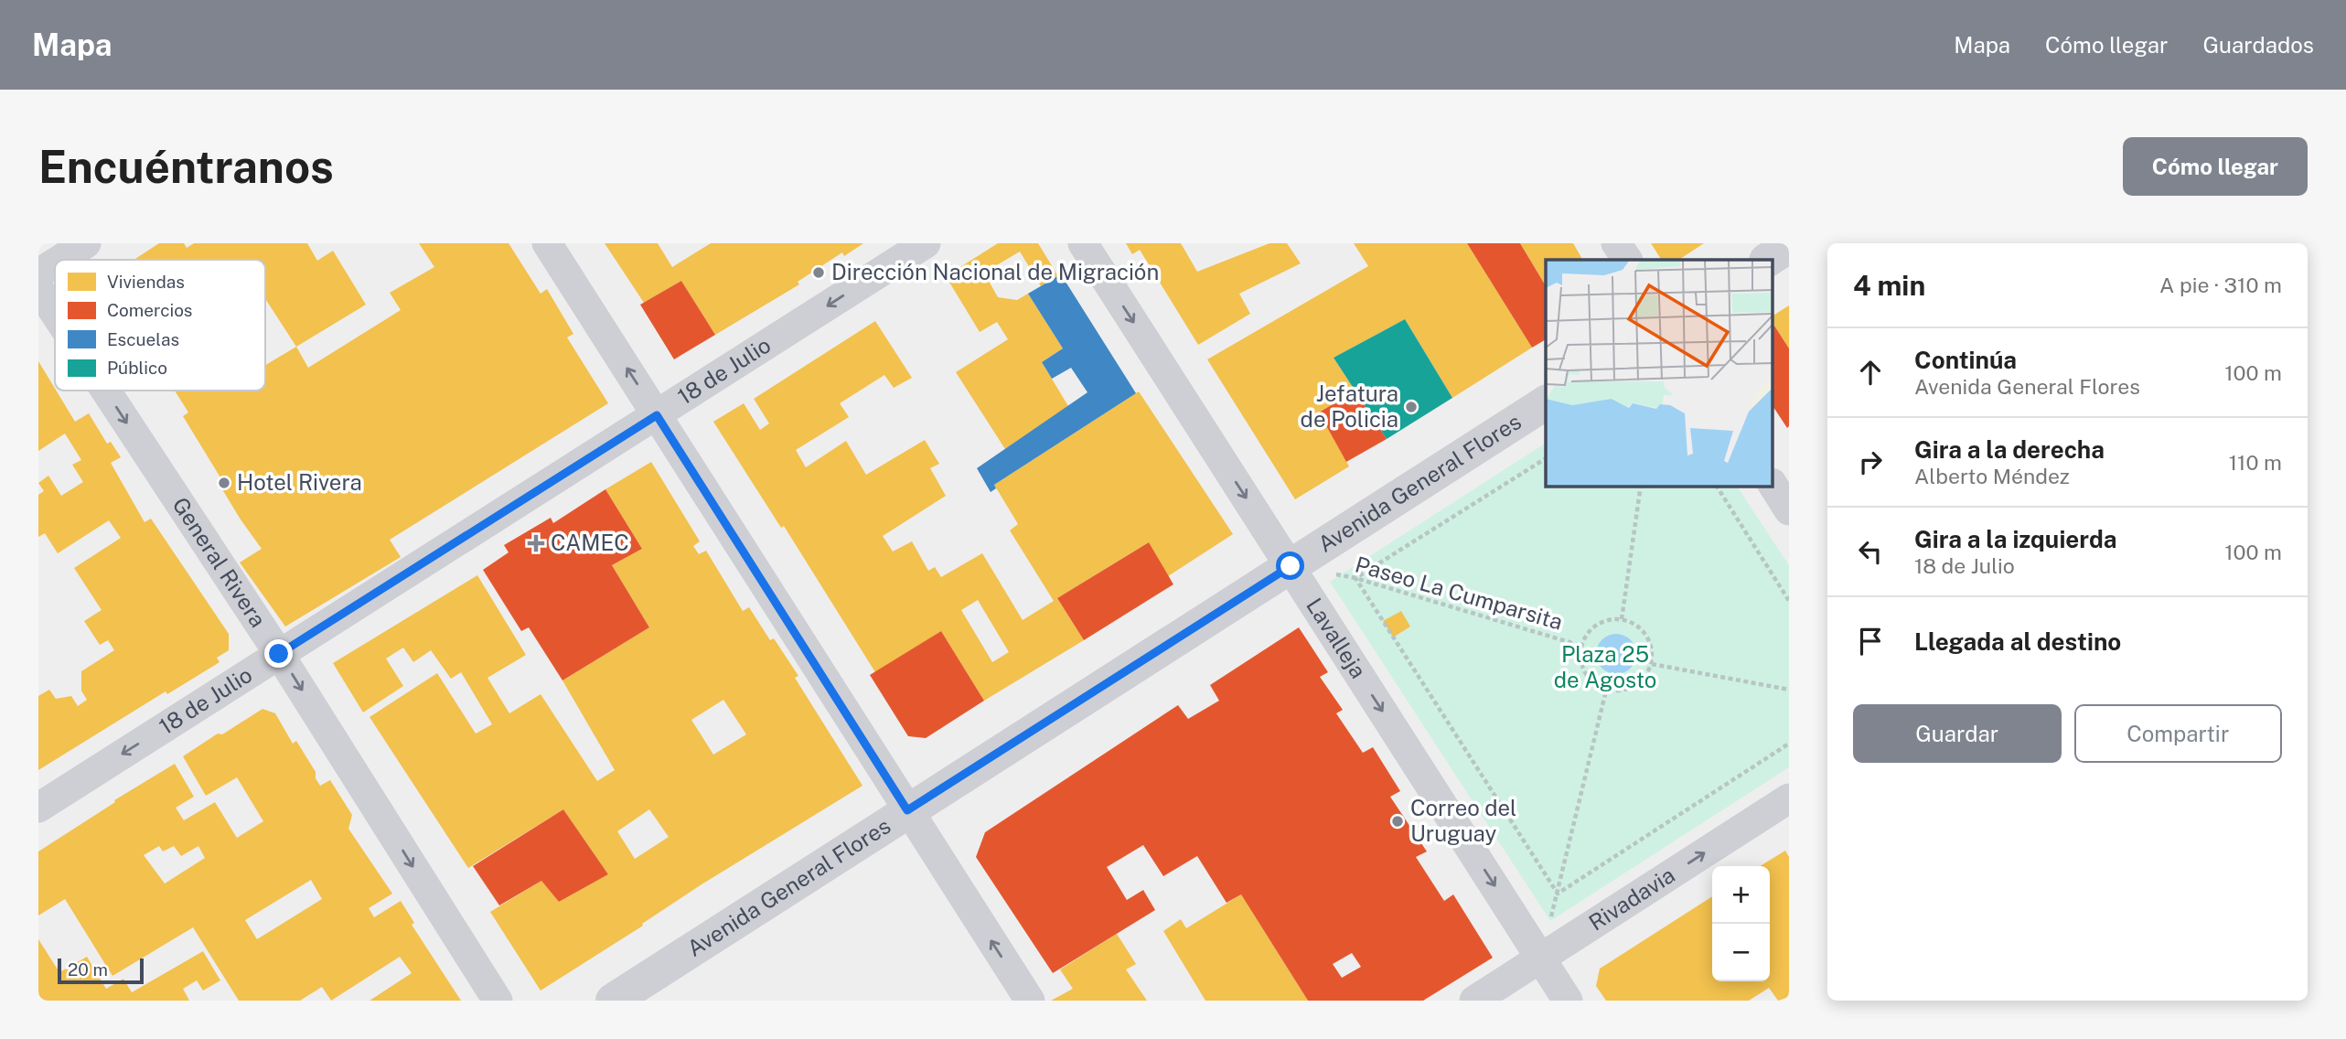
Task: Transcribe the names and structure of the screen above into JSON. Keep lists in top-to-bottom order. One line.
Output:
{"streets":{"street":["18 de Julio","Avenida General Flores","General Rivera","Lavalleja","Rivadavia"],"path":["Paseo La Cumparsita"]},"crossings":[["18 de Julio","General Rivera"],["Avenida General Flores","Paseo La Cumparsita"],["Avenida General Flores","Lavalleja"],["Paseo La Cumparsita","Lavalleja"],["Lavalleja","Rivadavia"]],"one_way":["18 de Julio","General Rivera","Lavalleja","Rivadavia"],"parks":["Plaza 25 de Agosto"],"places":{"other":["Dirección Nacional de Migración","Jefatura de Policia","Hotel Rivera","Correo del Uruguay"],"health":["CAMEC"]},"legend":["Viviendas","Comercios","Escuelas","Público"],"scale_bar":"20 m","page":{"header":"Mapa","nav":["Mapa","Cómo llegar","Guardados"],"buttons":["Cómo llegar",["Guardar","Compartir"]],"title":"Encuéntranos","heading":["4 min","A pie · 310 m"],"list":[["Continúa","Avenida General Flores","100 m"],["Gira a la derecha","Alberto Méndez","110 m"],["Gira a la izquierda","18 de Julio","100 m"],"Llegada al destino"],"map_buttons":["+","−"],"scale":"20 m"}}
